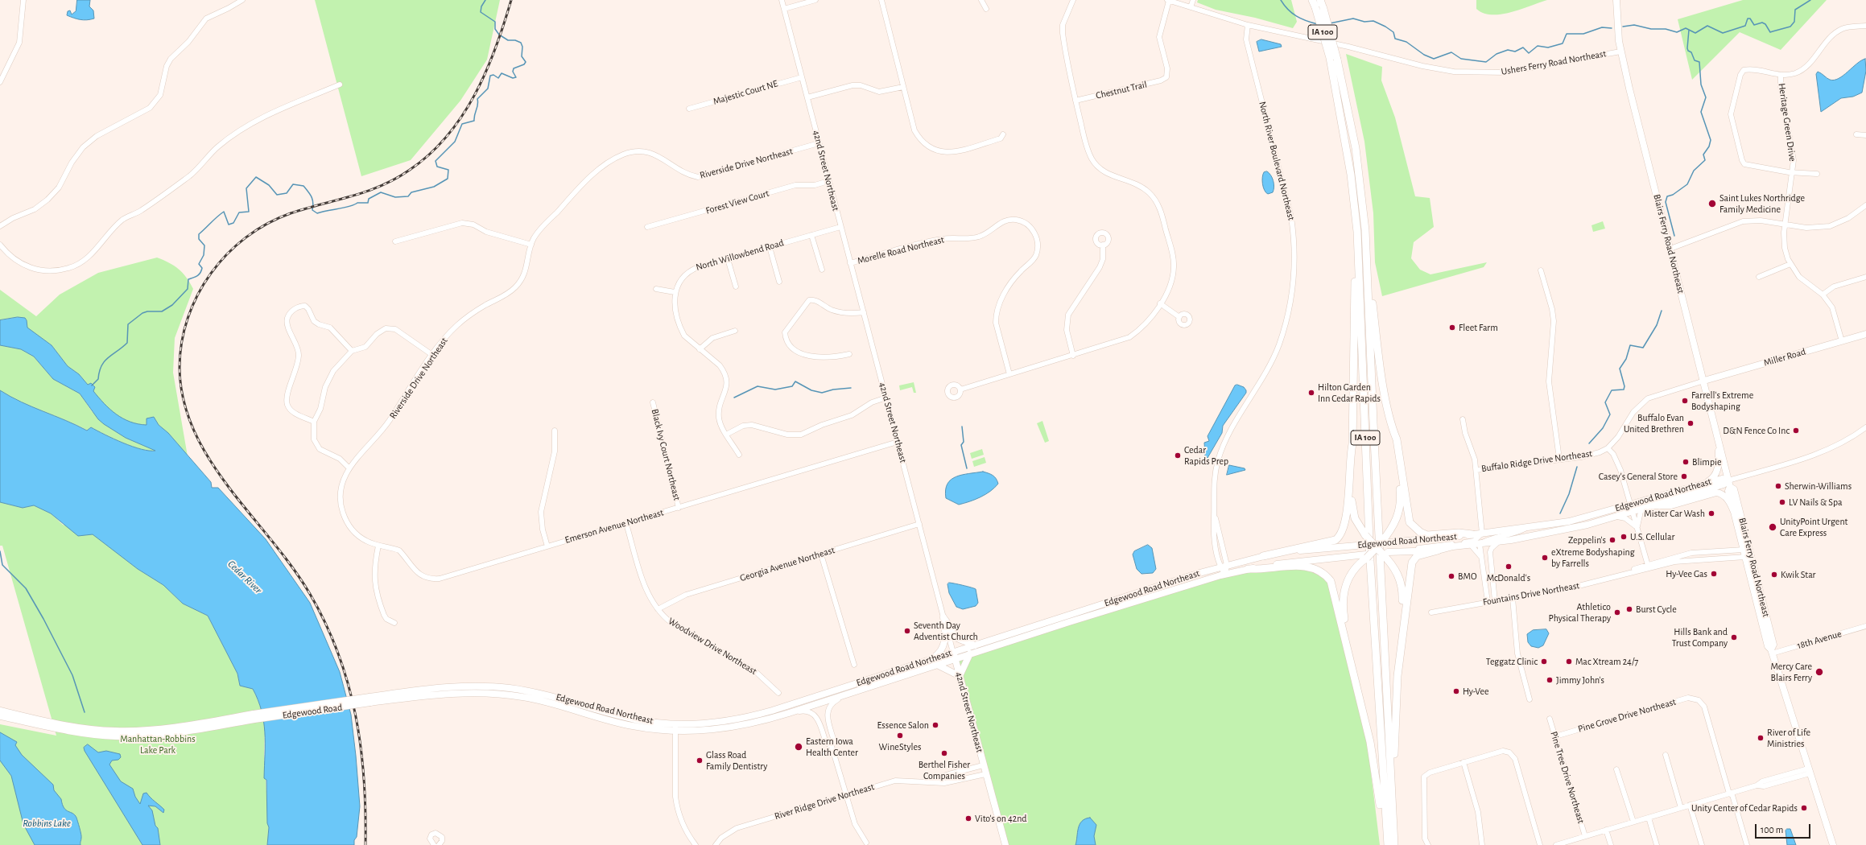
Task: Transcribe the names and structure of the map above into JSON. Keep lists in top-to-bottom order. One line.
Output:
{"streets":{"highway":["IA 100"],"main road":["42nd Street Northeast","Blairs Ferry Road Northeast","Miller Road","Edgewood Road Northeast","Edgewood Road"],"street":["Ushers Ferry Road Northeast","Chestnut Trail","Majestic Court NE","Heritage Green Drive","North River Boulevard Northeast","Riverside Drive Northeast","Forest View Court","Morelle Road Northeast","North Willowbend Road","Black Ivy Court Northeast","Buffalo Ridge Drive Northeast","Emerson Avenue Northeast","Georgia Avenue Northeast","Fountains Drive Northeast","18th Avenue","Woodview Drive Northeast","Pine Grove Drive Northeast","Pine Tree Drive Northeast","River Ridge Drive Northeast"]},"crossings":[["Ushers Ferry Road Northeast","Chestnut Trail"],["Ushers Ferry Road Northeast","North River Boulevard Northeast"],["Ushers Ferry Road Northeast","Blairs Ferry Road Northeast"],["Majestic Court NE","42nd Street Northeast"],["Heritage Green Drive","Miller Road"],["North River Boulevard Northeast","Edgewood Road Northeast"],["Riverside Drive Northeast","42nd Street Northeast"],["Riverside Drive Northeast","Emerson Avenue Northeast"],["42nd Street Northeast","Forest View Court"],["42nd Street Northeast","Morelle Road Northeast"],["42nd Street Northeast","North Willowbend Road"],["42nd Street Northeast","Edgewood Road Northeast"],["42nd Street Northeast","Emerson Avenue Northeast"],["42nd Street Northeast","Georgia Avenue Northeast"],["42nd Street Northeast","River Ridge Drive Northeast"],["Blairs Ferry Road Northeast","Miller Road"],["Blairs Ferry Road Northeast","Buffalo Ridge Drive Northeast"],["Blairs Ferry Road Northeast","Edgewood Road Northeast"],["Blairs Ferry Road Northeast","Fountains Drive Northeast"],["Blairs Ferry Road Northeast","18th Avenue"],["Miller Road","Buffalo Ridge Drive Northeast"],["Black Ivy Court Northeast","Emerson Avenue Northeast"],["Edgewood Road Northeast","Edgewood Road"],["Emerson Avenue Northeast","Woodview Drive Northeast"],["Georgia Avenue Northeast","Woodview Drive Northeast"],["Pine Grove Drive Northeast","Pine Tree Drive Northeast"]],"water":["Cedar River","Robbins Lake"],"parks":["Manhattan-Robbins Lake Park"],"places":["Saint Lukes Northridge Family Medicine","Fleet Farm","Hilton Garden Inn Cedar Rapids","Farrell's Extreme Bodyshaping","Buffalo Evan United Brethren","D&N Fence Co Inc","Cedar Rapids Prep","Blimpie","Casey's General Store","Sherwin-Williams","LV Nails & Spa","Mister Car Wash","UnityPoint Urgent Care Express","U.S. Cellular","Zeppelin's","eXtreme Bodyshaping by Farrells","McDonald's","Hy-Vee Gas","Kwik Star","BMO","Burst Cycle","Athletico Physical Therapy","Seventh Day Adventist Church","Hills Bank and Trust Company","Teggatz Clinic","Mac Xtream 24/7","Mercy Care Blairs Ferry","Jimmy John's","Hy-Vee","Essence Salon","WineStyles","River of Life Ministries","Eastern Iowa Health Center","Berthel Fisher Companies","Glass Road Family Dentistry","Unity Center of Cedar Rapids","Vito's on 42nd"],"scale_bar":"100 m"}
